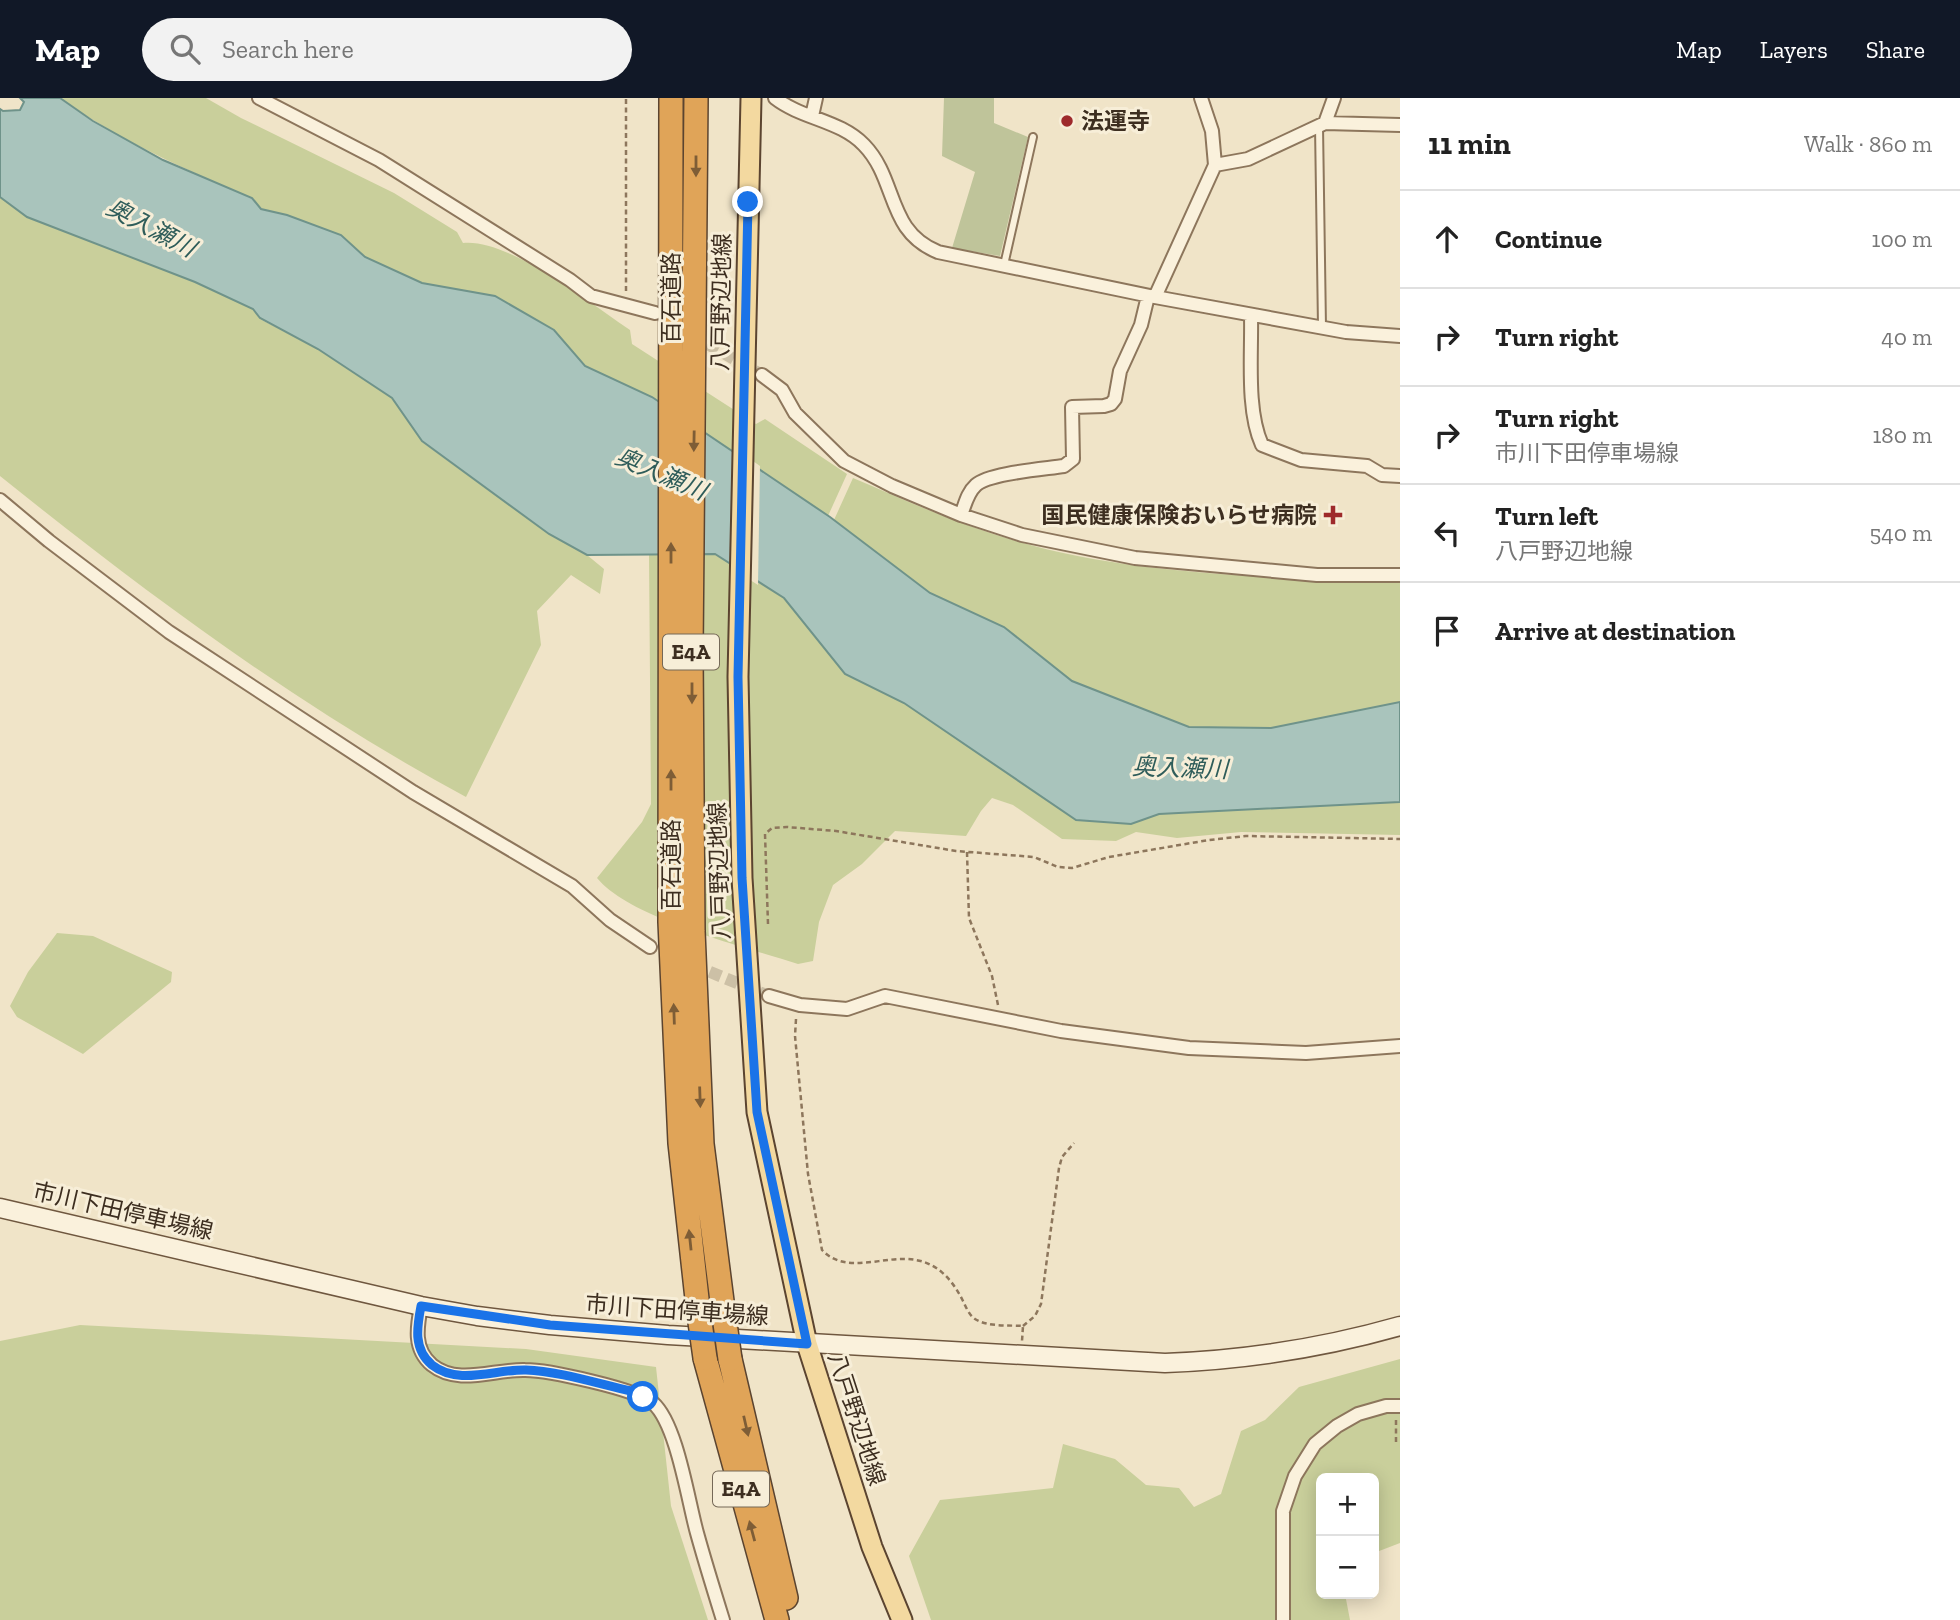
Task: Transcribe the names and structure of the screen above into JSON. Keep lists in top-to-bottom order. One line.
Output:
{"streets":{"highway":["百石道路","E4A"],"main road":["八戸野辺地線","市川下田停車場線"]},"crossings":[["八戸野辺地線","市川下田停車場線"]],"water":["奥入瀬川"],"places":{"other":["法運寺"],"health":["国民健康保険おいらせ病院"]},"page":{"header":"Map","search":"Search here","nav":["Map","Layers","Share"],"heading":["11 min","Walk · 860 m"],"list":[["Continue","100 m"],["Turn right","40 m"],["Turn right","市川下田停車場線","180 m"],["Turn left","八戸野辺地線","540 m"],"Arrive at destination"],"map_buttons":["+","−"]}}
